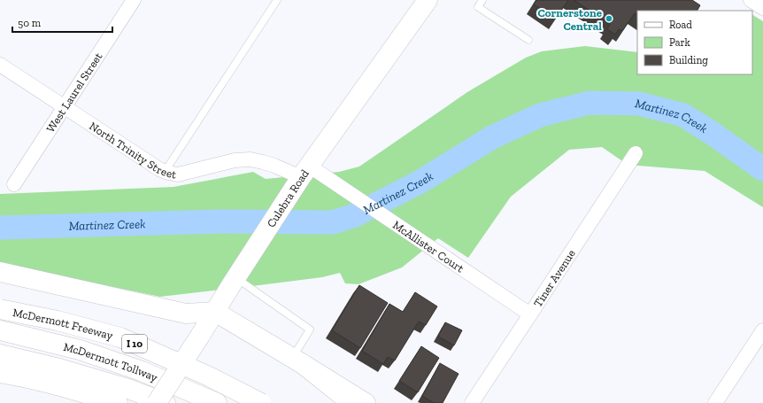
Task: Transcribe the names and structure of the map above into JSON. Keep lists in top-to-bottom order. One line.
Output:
{"streets":{"main road":["Culebra Road","McDermott Freeway","I 10","McDermott Tollway"],"street":["West Laurel Street","North Trinity Street","McAllister Court","Tiner Avenue"]},"crossings":[["West Laurel Street","North Trinity Street"],["North Trinity Street","Culebra Road"],["North Trinity Street","McAllister Court"],["Culebra Road","McAllister Court"],["McAllister Court","Tiner Avenue"]],"water":["Martinez Creek"],"places":["Cornerstone Central"],"legend":["Road","Park","Building"],"scale_bar":"50 m"}
